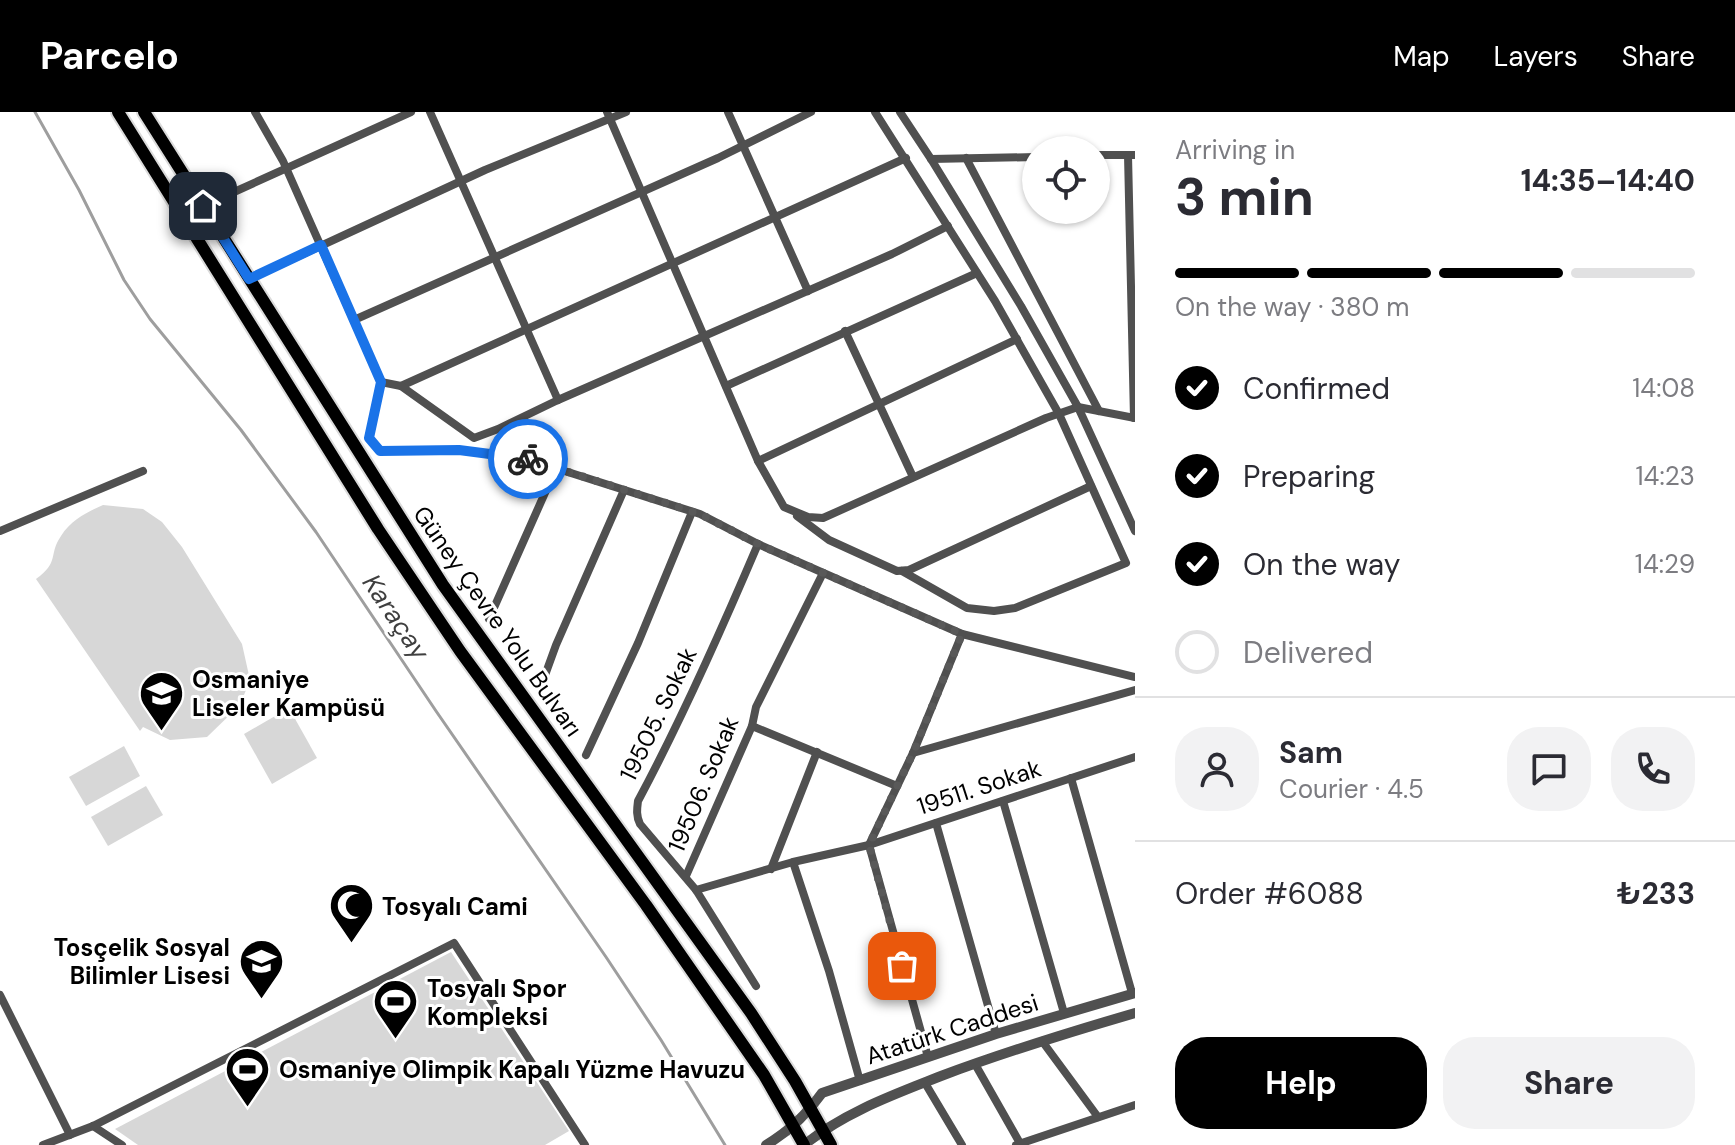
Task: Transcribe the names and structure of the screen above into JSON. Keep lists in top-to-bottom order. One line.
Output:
{"streets":{"highway":["Güney Çevre Yolu Bulvarı"],"street":["19505. Sokak","19506. Sokak","19511. Sokak","Atatürk Caddesi"]},"crossings":[["Güney Çevre Yolu Bulvarı","Atatürk Caddesi"],["19505. Sokak","19506. Sokak"],["19505. Sokak","19511. Sokak"]],"water":["Karaçay"],"places":{"school or university":["Osmaniye Liseler Kampüsü","Tosçelik Sosyal Bilimler Lisesi"],"mosque":["Tosyalı Cami"],"sports":["Tosyalı Spor Kompleksi","Osmaniye Olimpik Kapalı Yüzme Havuzu"]},"page":{"header":"Parcelo","nav":["Map","Layers","Share"],"heading":["3 min","Arriving in","14:35–14:40"],"panel":["Sam","Courier · 4.5","Order #6088","₺233"],"bar":"On the way · 380 m","list":[["Confirmed","14:08"],["Preparing","14:23"],["On the way","14:29"],"Delivered"],"buttons":["Help","Share"]}}
